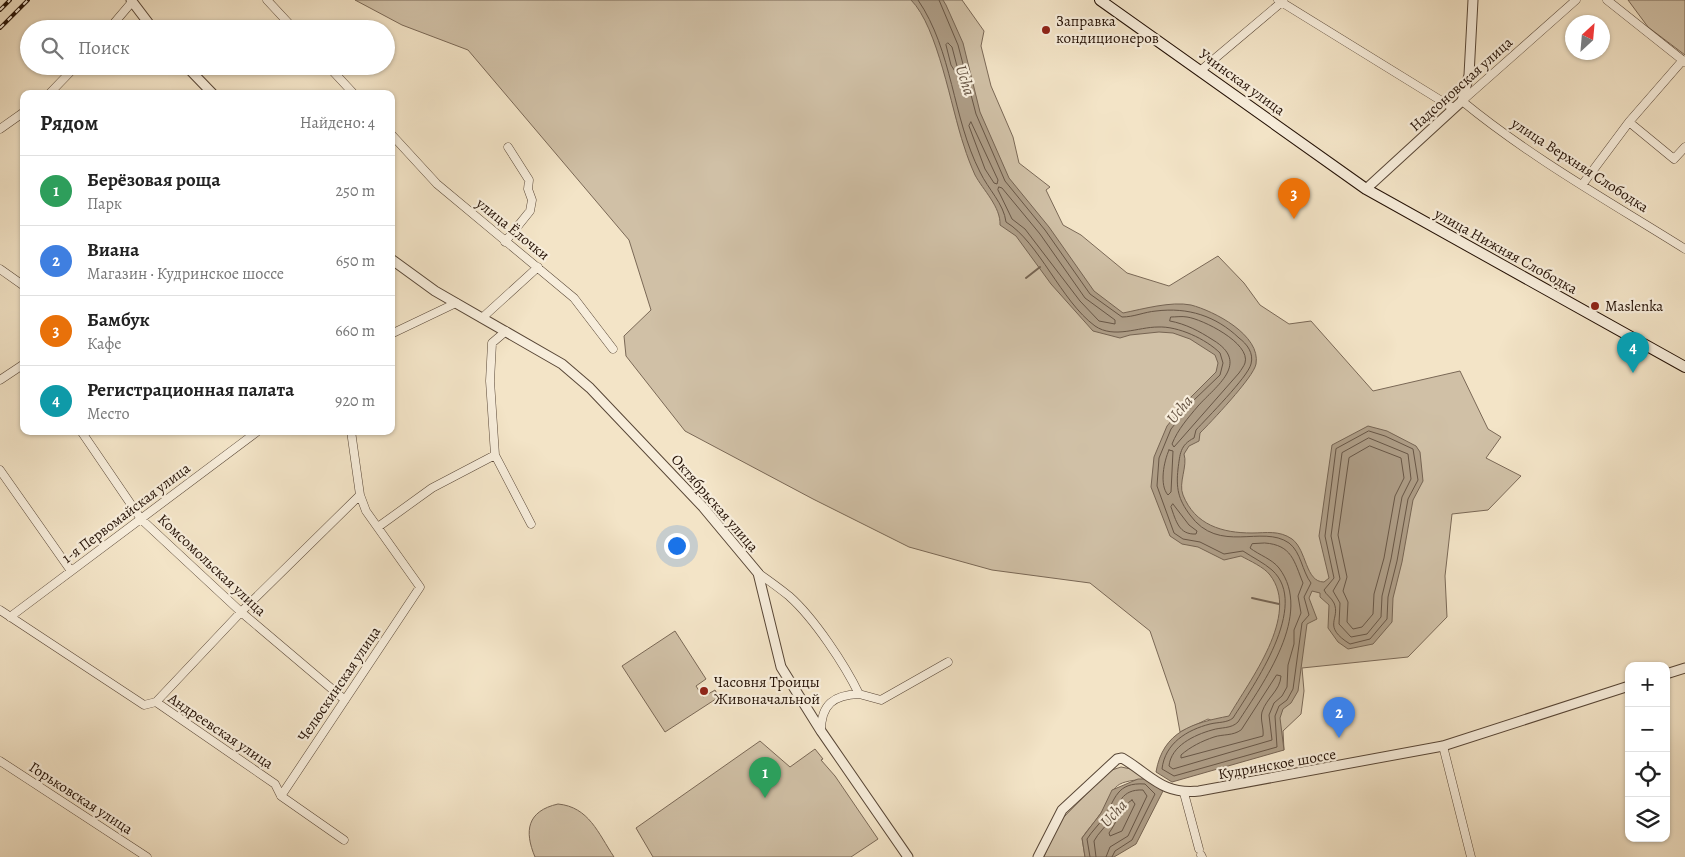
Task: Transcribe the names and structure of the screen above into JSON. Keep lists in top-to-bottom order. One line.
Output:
{"streets":{"main road":["Учинская улица","улица Нижняя Слободка"],"street":["Надсоновская улица","улица Верхняя Слободка","улица Ёлочки","Октябрьская улица","1-я Первомайская улица","Комсомольская улица","Челюскинская улица","Андреевская улица","Кудринское шоссе","Горьковская улица"]},"crossings":[["Учинская улица","Надсоновская улица"],["Учинская улица","улица Нижняя Слободка"],["Надсоновская улица","улица Верхняя Слободка"],["Надсоновская улица","улица Нижняя Слободка"],["1-я Первомайская улица","Комсомольская улица"],["1-я Первомайская улица","Андреевская улица"],["Комсомольская улица","Челюскинская улица"],["Челюскинская улица","Андреевская улица"]],"water":["Ucha"],"places":["Заправка кондиционеров","Maslenka","Часовня Троицы Живоначальной"],"north":"top right","page":{"search":"Поиск","heading":["Рядом","Найдено: 4"],"list":[{"mark":"1","name":"Берёзовая роща","note":"Парк","value":"250 m"},{"mark":"2","name":"Виана","note":"Магазин · Кудринское шоссе","value":"650 m"},{"mark":"3","name":"Бамбук","note":"Кафе","value":"660 m"},{"mark":"4","name":"Регистрационная палата","note":"Место","value":"920 m"}],"pins":["3","4","2","1"],"map_buttons":["+","−"]}}
